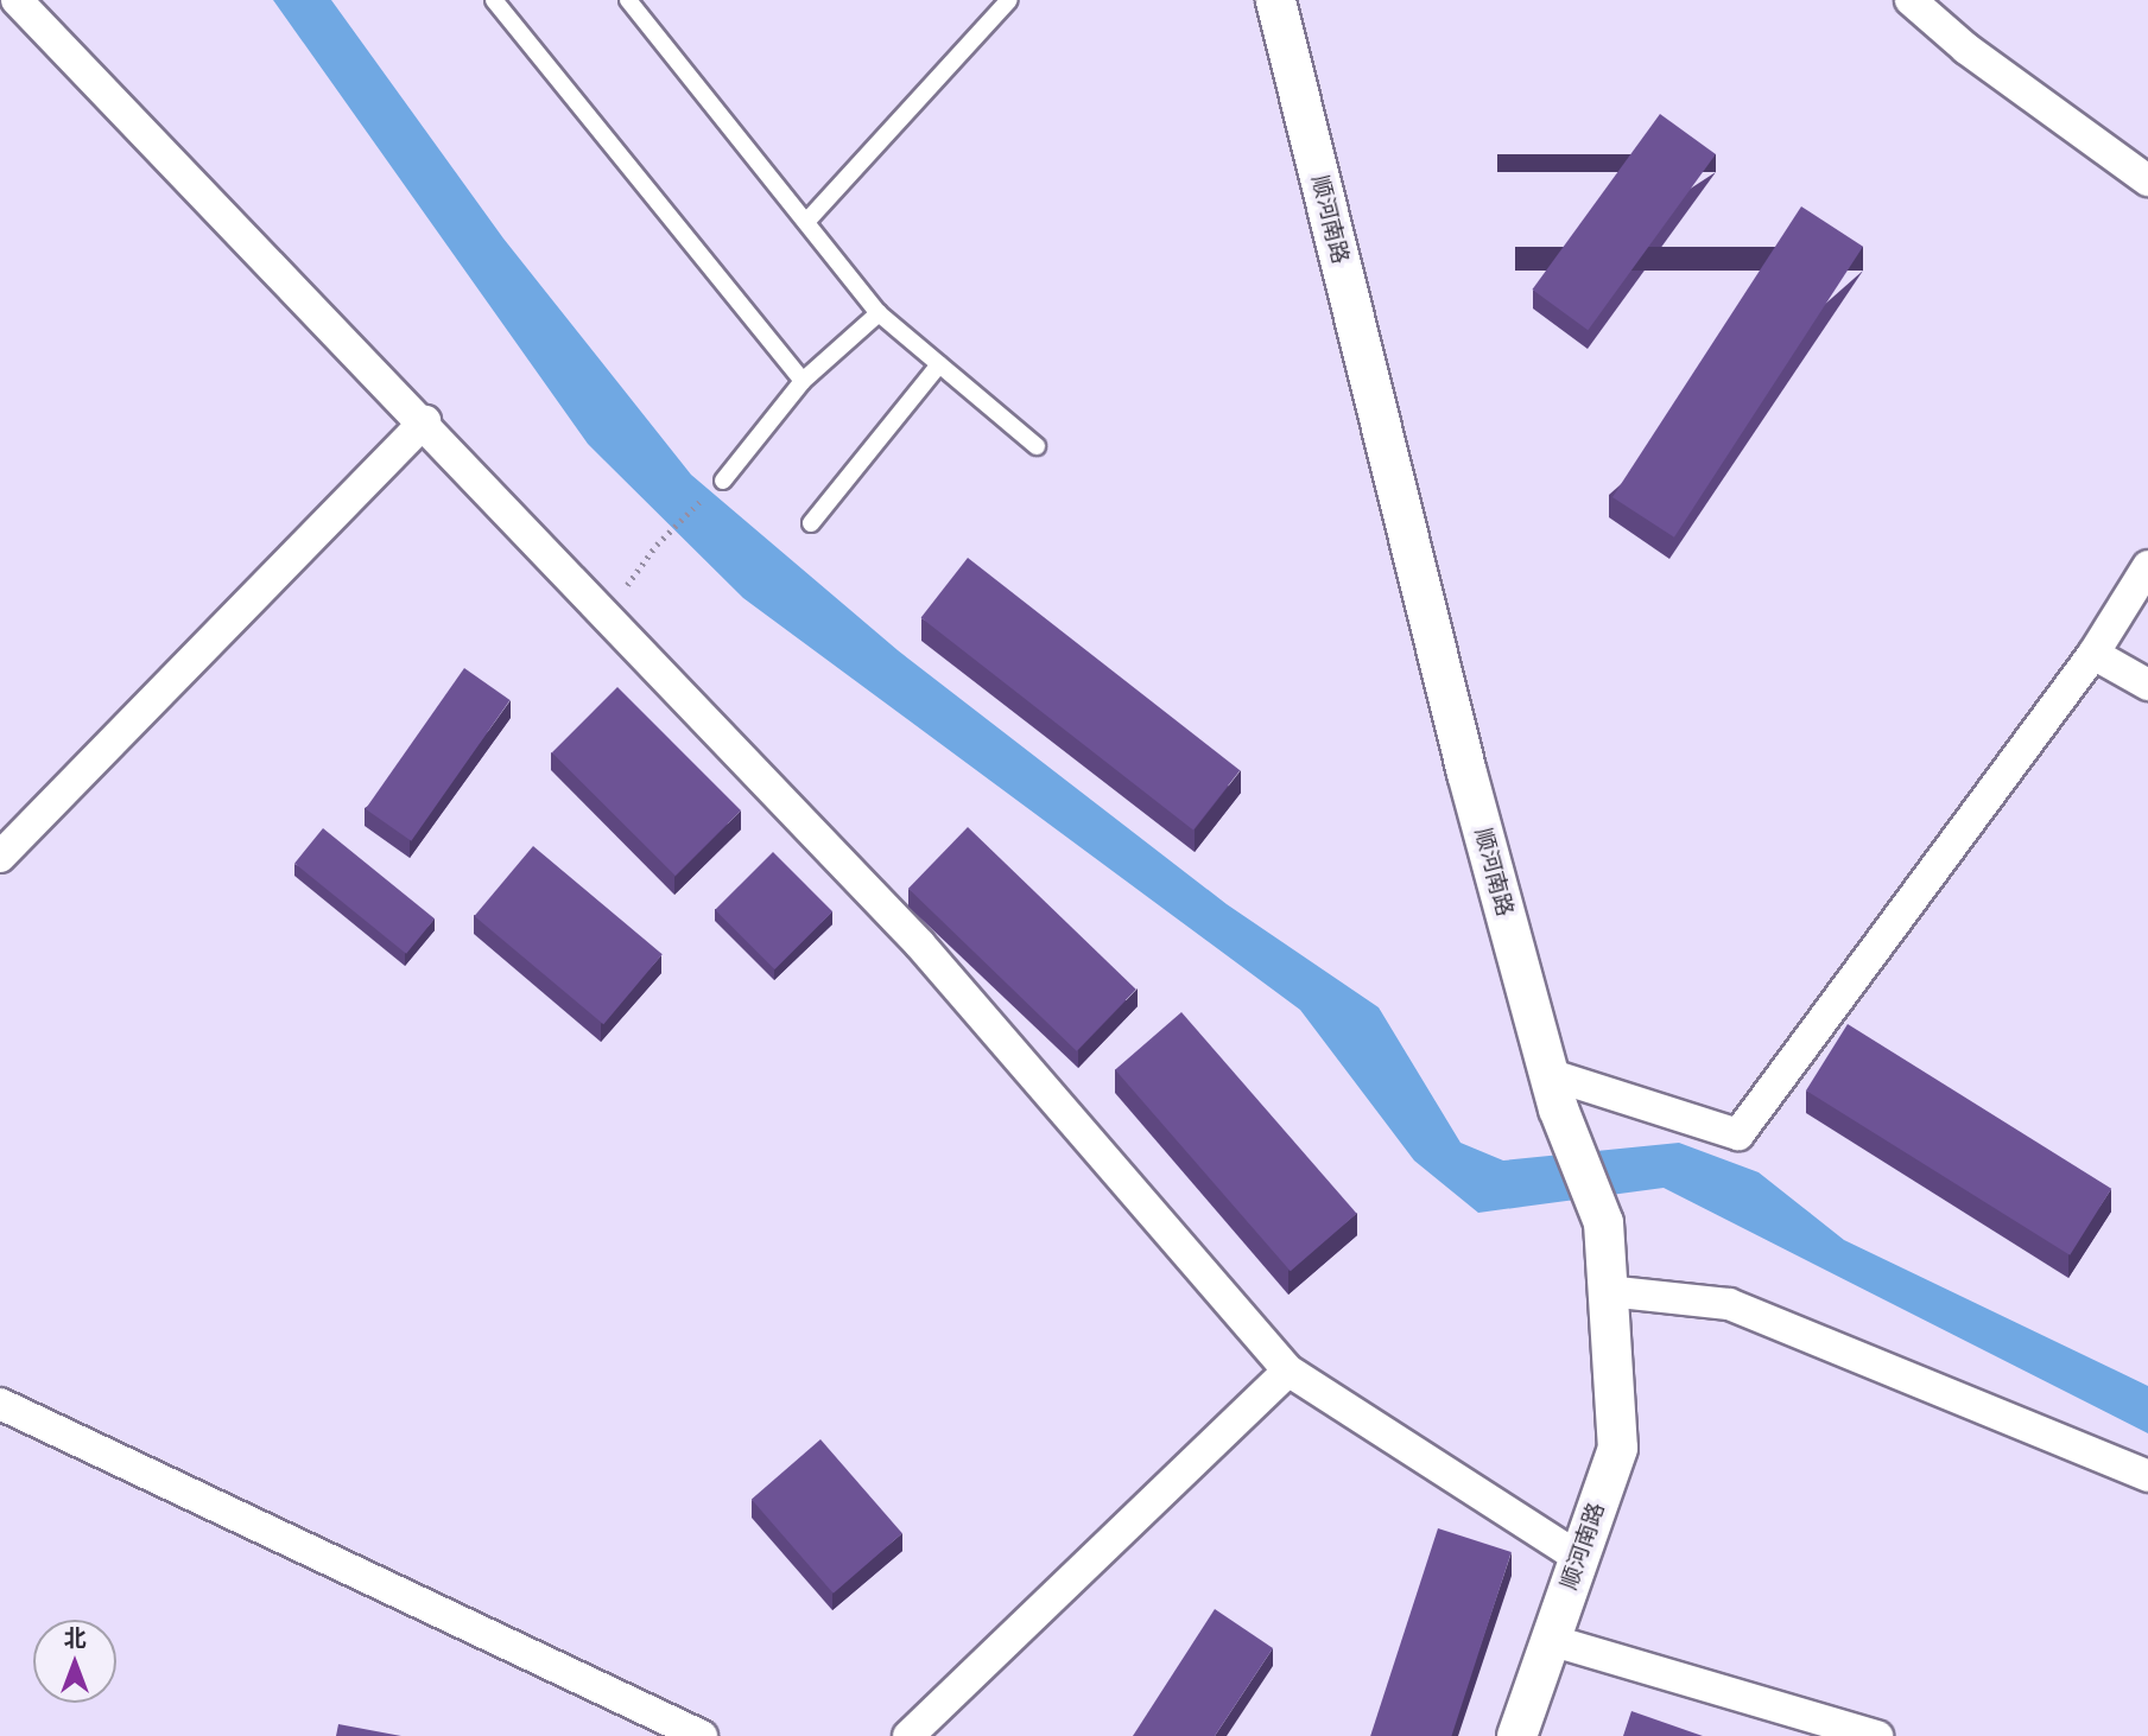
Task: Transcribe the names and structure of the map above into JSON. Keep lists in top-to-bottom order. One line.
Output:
{"streets":{"street":["顺河南路"]},"north":"top"}
